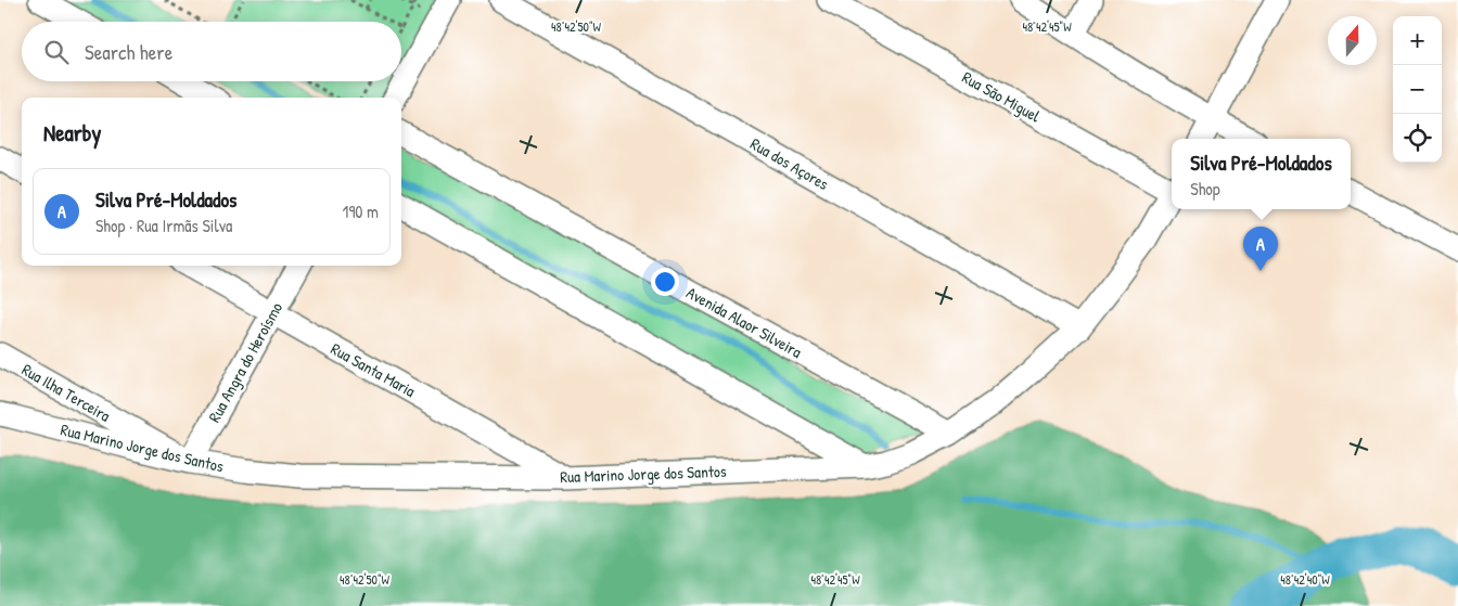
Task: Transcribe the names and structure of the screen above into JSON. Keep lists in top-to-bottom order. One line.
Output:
{"streets":{"street":["Rua São Miguel","Rua dos Açores","Avenida Alaor Silveira","Rua Angra do Heroísmo","Rua Santa Maria","Rua Ilha Terceira","Rua Marino Jorge dos Santos"]},"crossings":[["Rua dos Açores","Rua Marino Jorge dos Santos"],["Avenida Alaor Silveira","Rua Marino Jorge dos Santos"],["Rua Angra do Heroísmo","Rua Santa Maria"],["Rua Angra do Heroísmo","Rua Ilha Terceira"],["Rua Angra do Heroísmo","Rua Marino Jorge dos Santos"],["Rua Santa Maria","Rua Marino Jorge dos Santos"],["Rua Ilha Terceira","Rua Marino Jorge dos Santos"]],"north":"top","page":{"map_buttons":["+","−"],"search":"Search here","heading":"Nearby","popup":["Silva Pré-Moldados","Shop"],"list":[{"mark":"A","name":"Silva Pré-Moldados","note":"Shop · Rua Irmãs Silva","value":"190 m"}],"pins":"A"},"coordinates":["48°42'50\"W","48°42'45\"W","48°42'40\"W"]}
